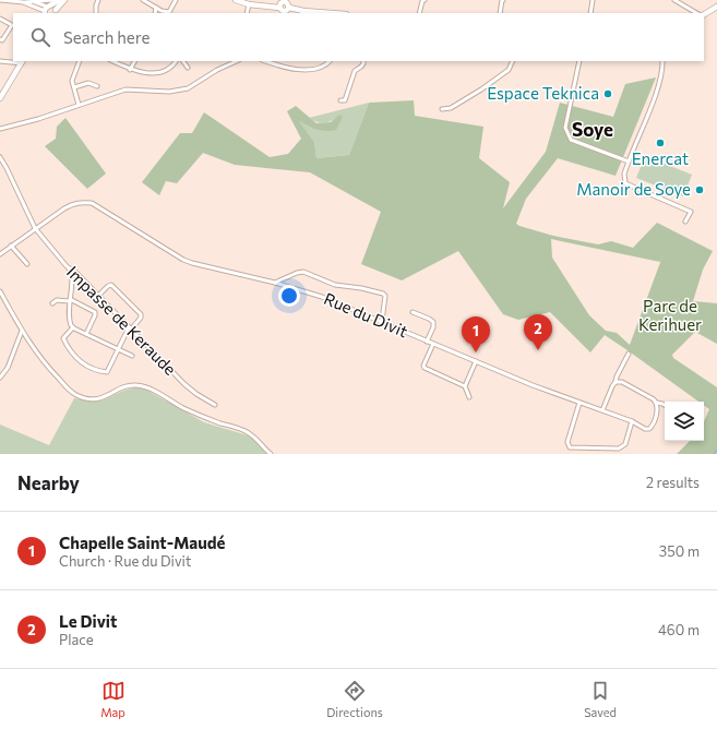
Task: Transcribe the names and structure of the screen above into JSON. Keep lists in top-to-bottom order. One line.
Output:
{"streets":{"street":["Rue du Divit","Impasse de Keraude"]},"crossings":[["Rue du Divit","Impasse de Keraude"]],"districts":["Soye"],"parks":["Parc de Kerihuer"],"places":["Espace Teknica","Enercat","Manoir de Soye"],"page":{"search":"Search here","pins":["2","1"],"heading":["Nearby","2 results"],"list":[{"mark":"1","name":"Chapelle Saint-Maudé","note":"Church · Rue du Divit","value":"350 m"},{"mark":"2","name":"Le Divit","note":"Place","value":"460 m"}],"nav":["Map","Directions","Saved"]}}
